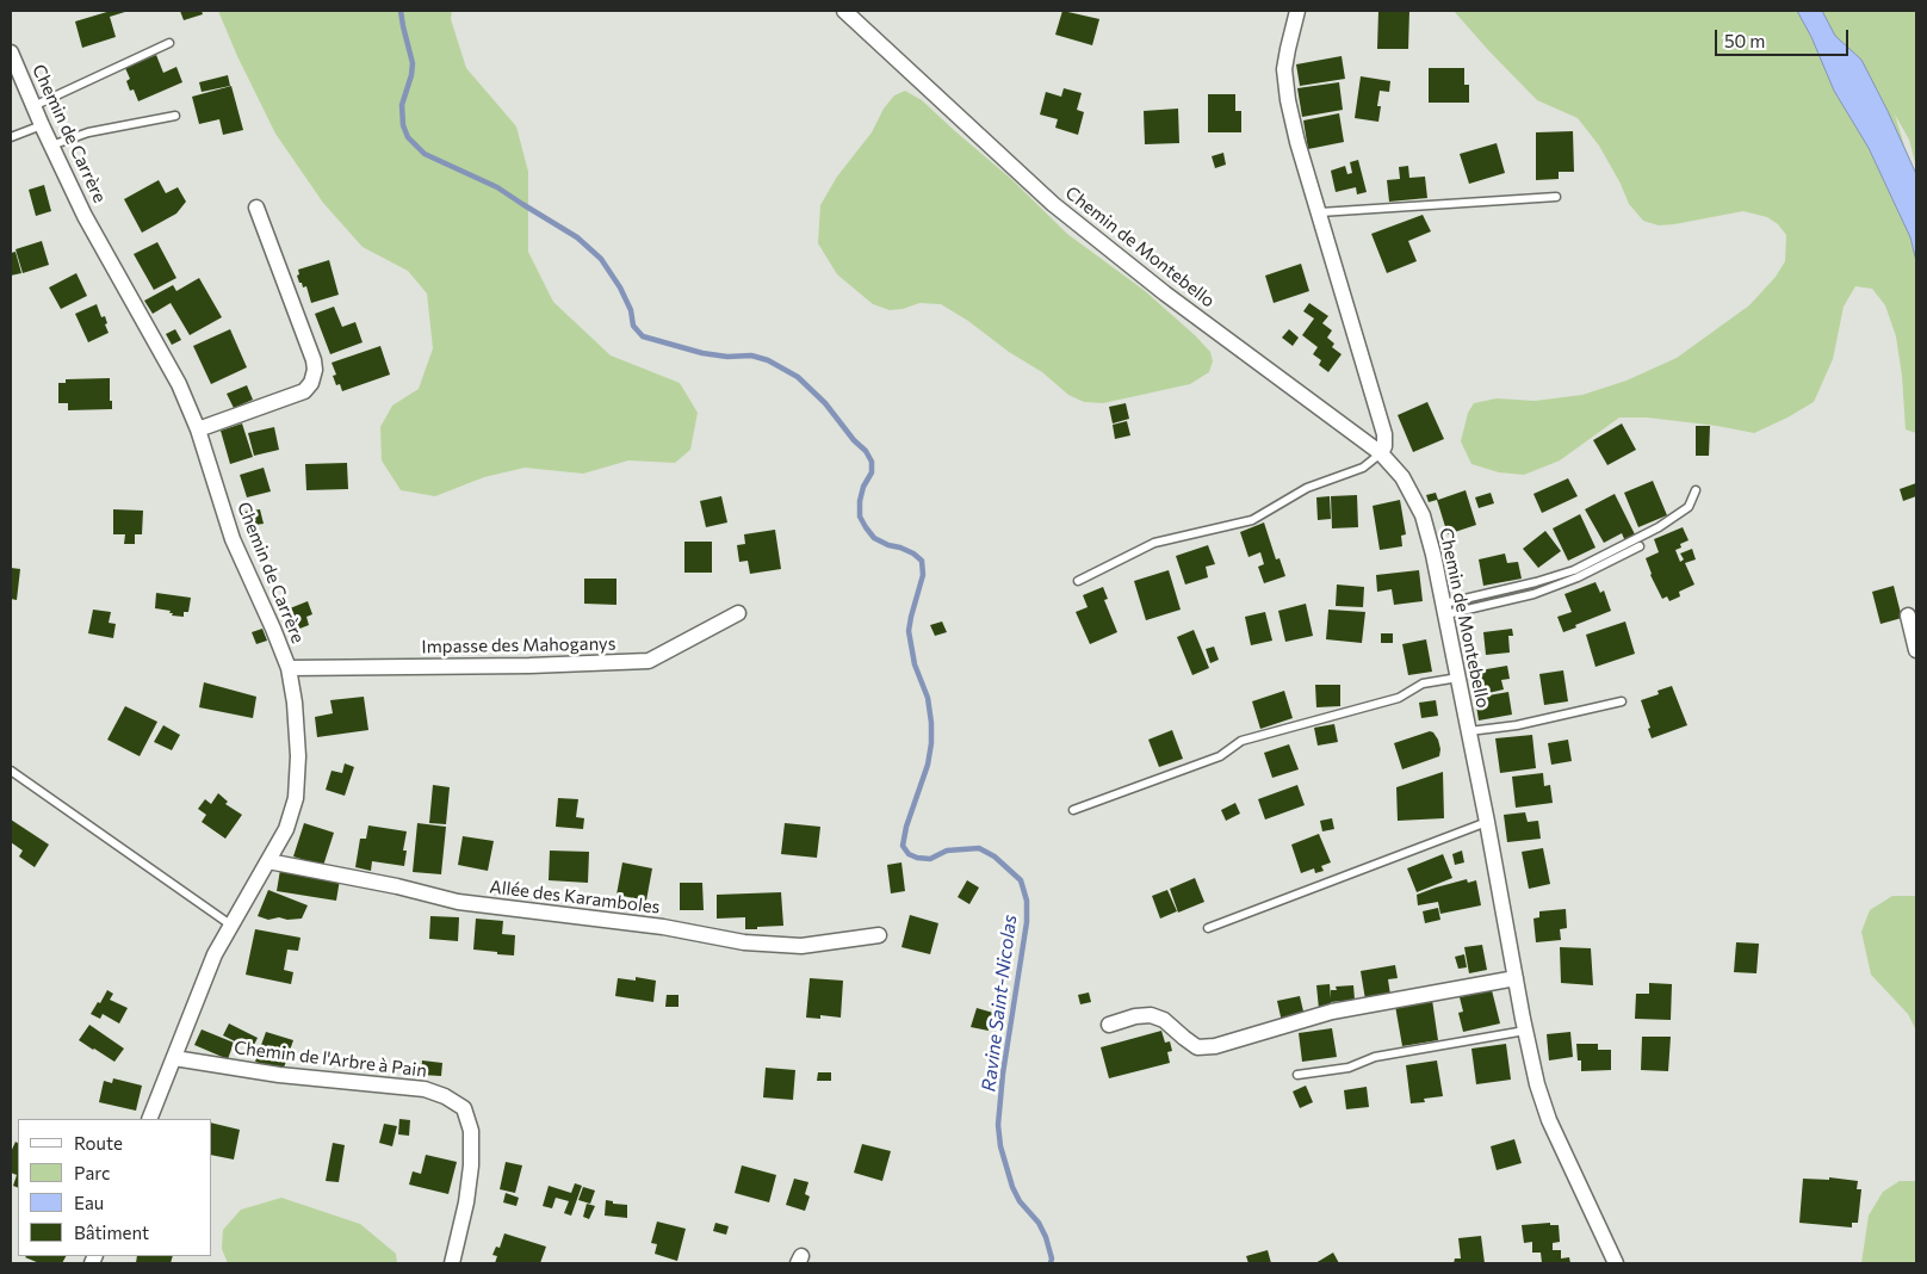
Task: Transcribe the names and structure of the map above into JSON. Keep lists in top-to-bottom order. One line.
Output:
{"streets":{"street":["Chemin de Carrère","Chemin de Montebello","Impasse des Mahoganys","Allée des Karamboles","Chemin de l'Arbre à Pain"]},"crossings":[["Chemin de Carrère","Impasse des Mahoganys"],["Chemin de Carrère","Allée des Karamboles"],["Chemin de Carrère","Chemin de l'Arbre à Pain"]],"water":["Ravine Saint-Nicolas"],"legend":["Route","Parc","Eau","Bâtiment"],"scale_bar":"50 m"}
